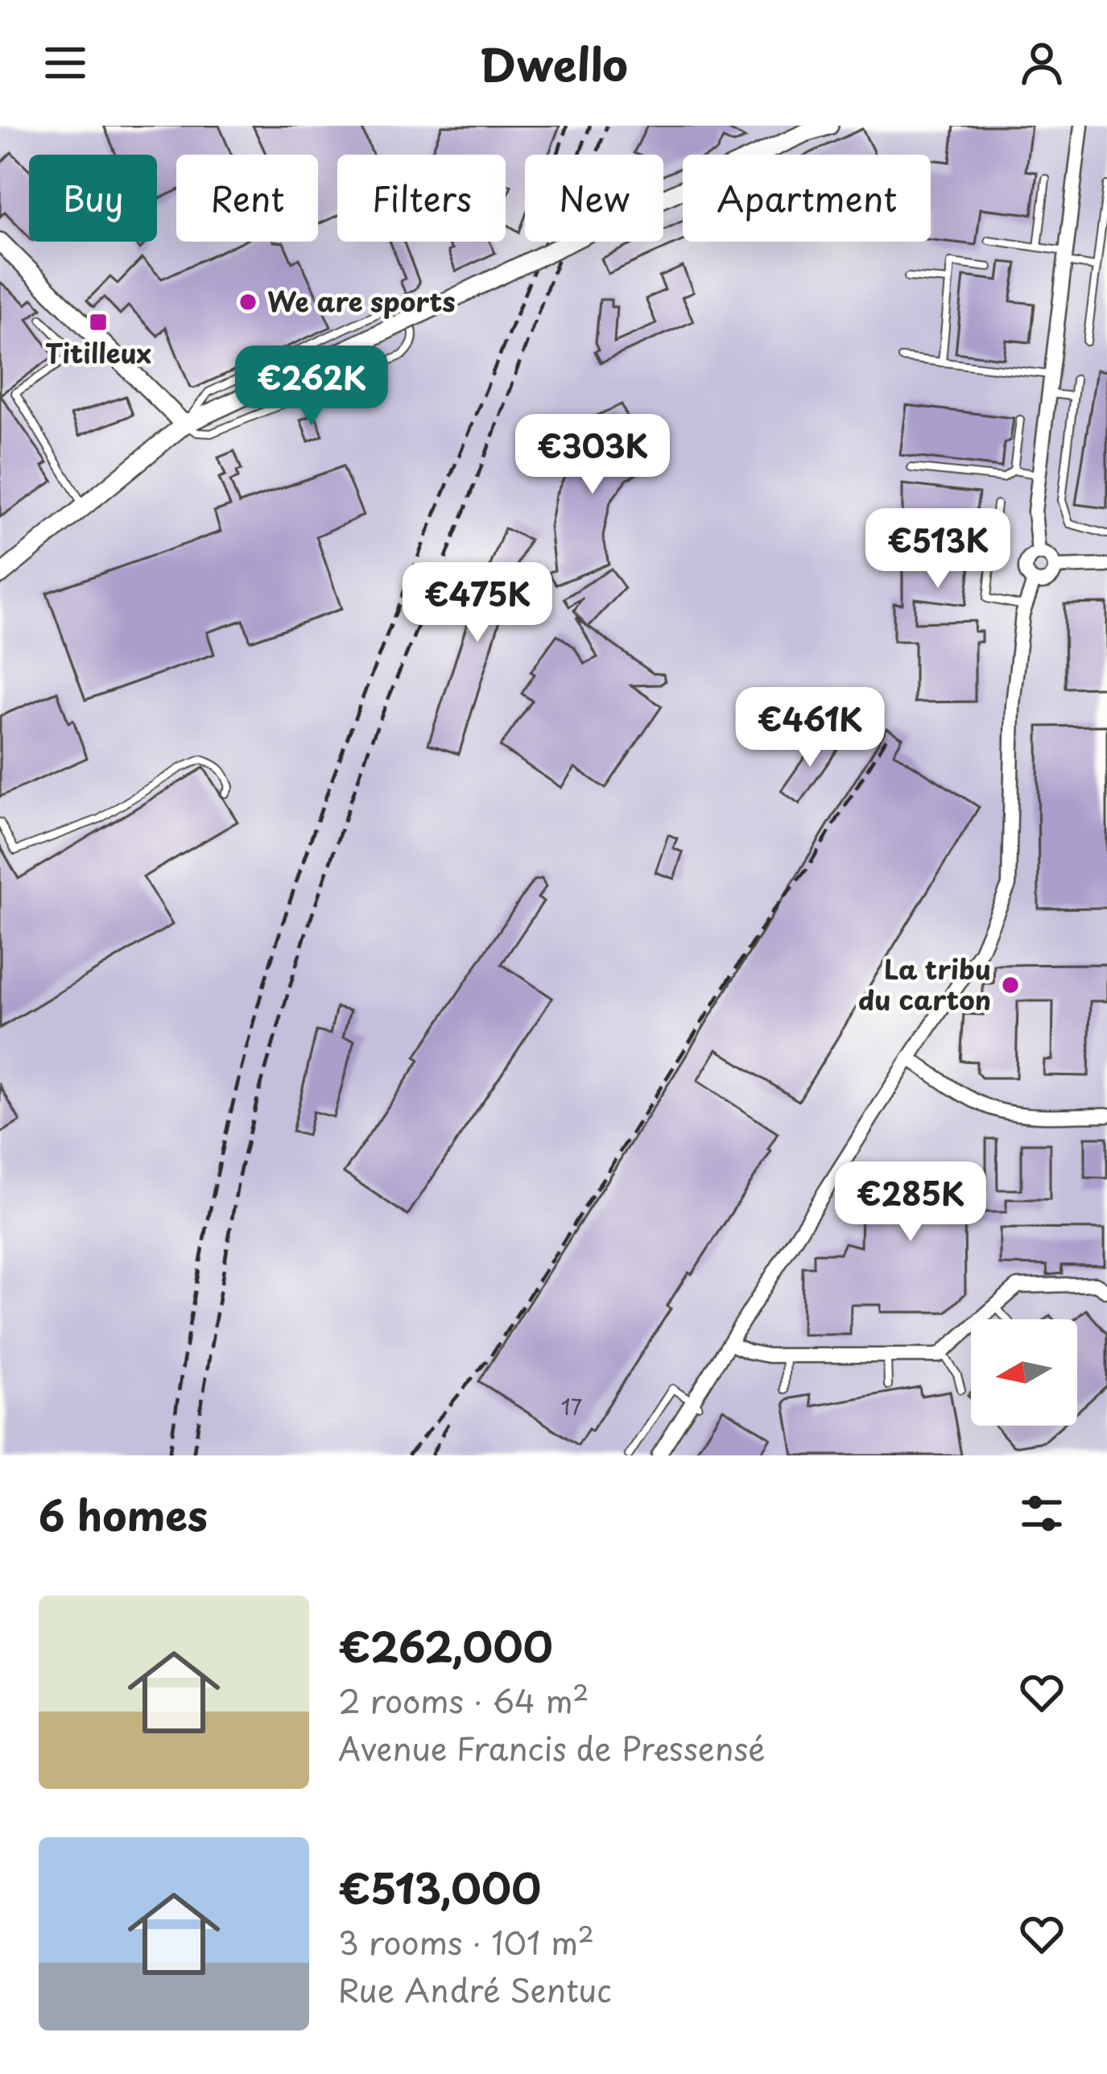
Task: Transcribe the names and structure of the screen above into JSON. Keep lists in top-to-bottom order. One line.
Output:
{"places":{"other":["We are sports","La tribu du carton"],"transit":["Titilleux"]},"house_numbers":["17"],"north":"left","page":{"header":"Dwello","chip":["Buy","Rent","Filters","New","Apartment"],"price":["€262K","€303K","€513K","€475K","€461K","€285K"],"heading":"6 homes","list":[{"name":"€262,000","note":"2 rooms · 64 m² · Avenue Francis de Pressensé"},{"name":"€513,000","note":"3 rooms · 101 m² · Rue André Sentuc"}]}}
